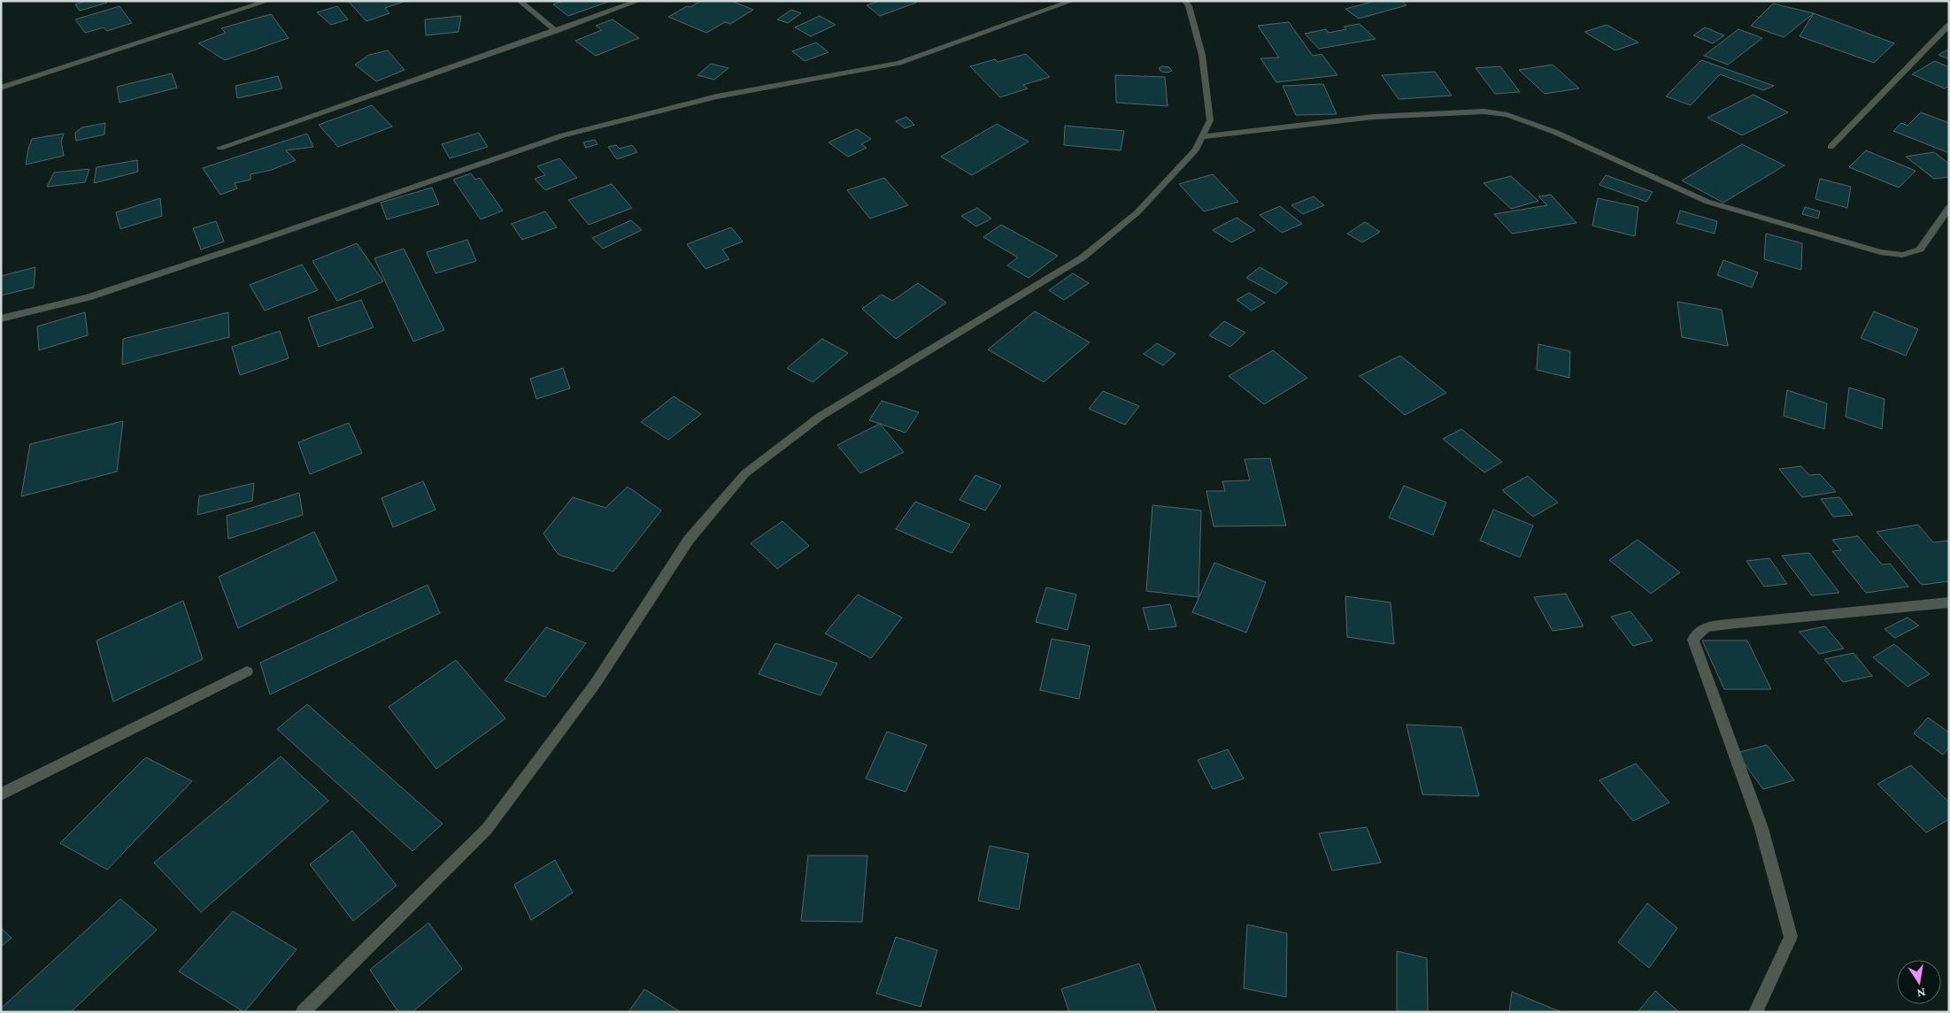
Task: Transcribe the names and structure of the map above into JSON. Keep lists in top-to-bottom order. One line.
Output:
{"north":"bottom"}
